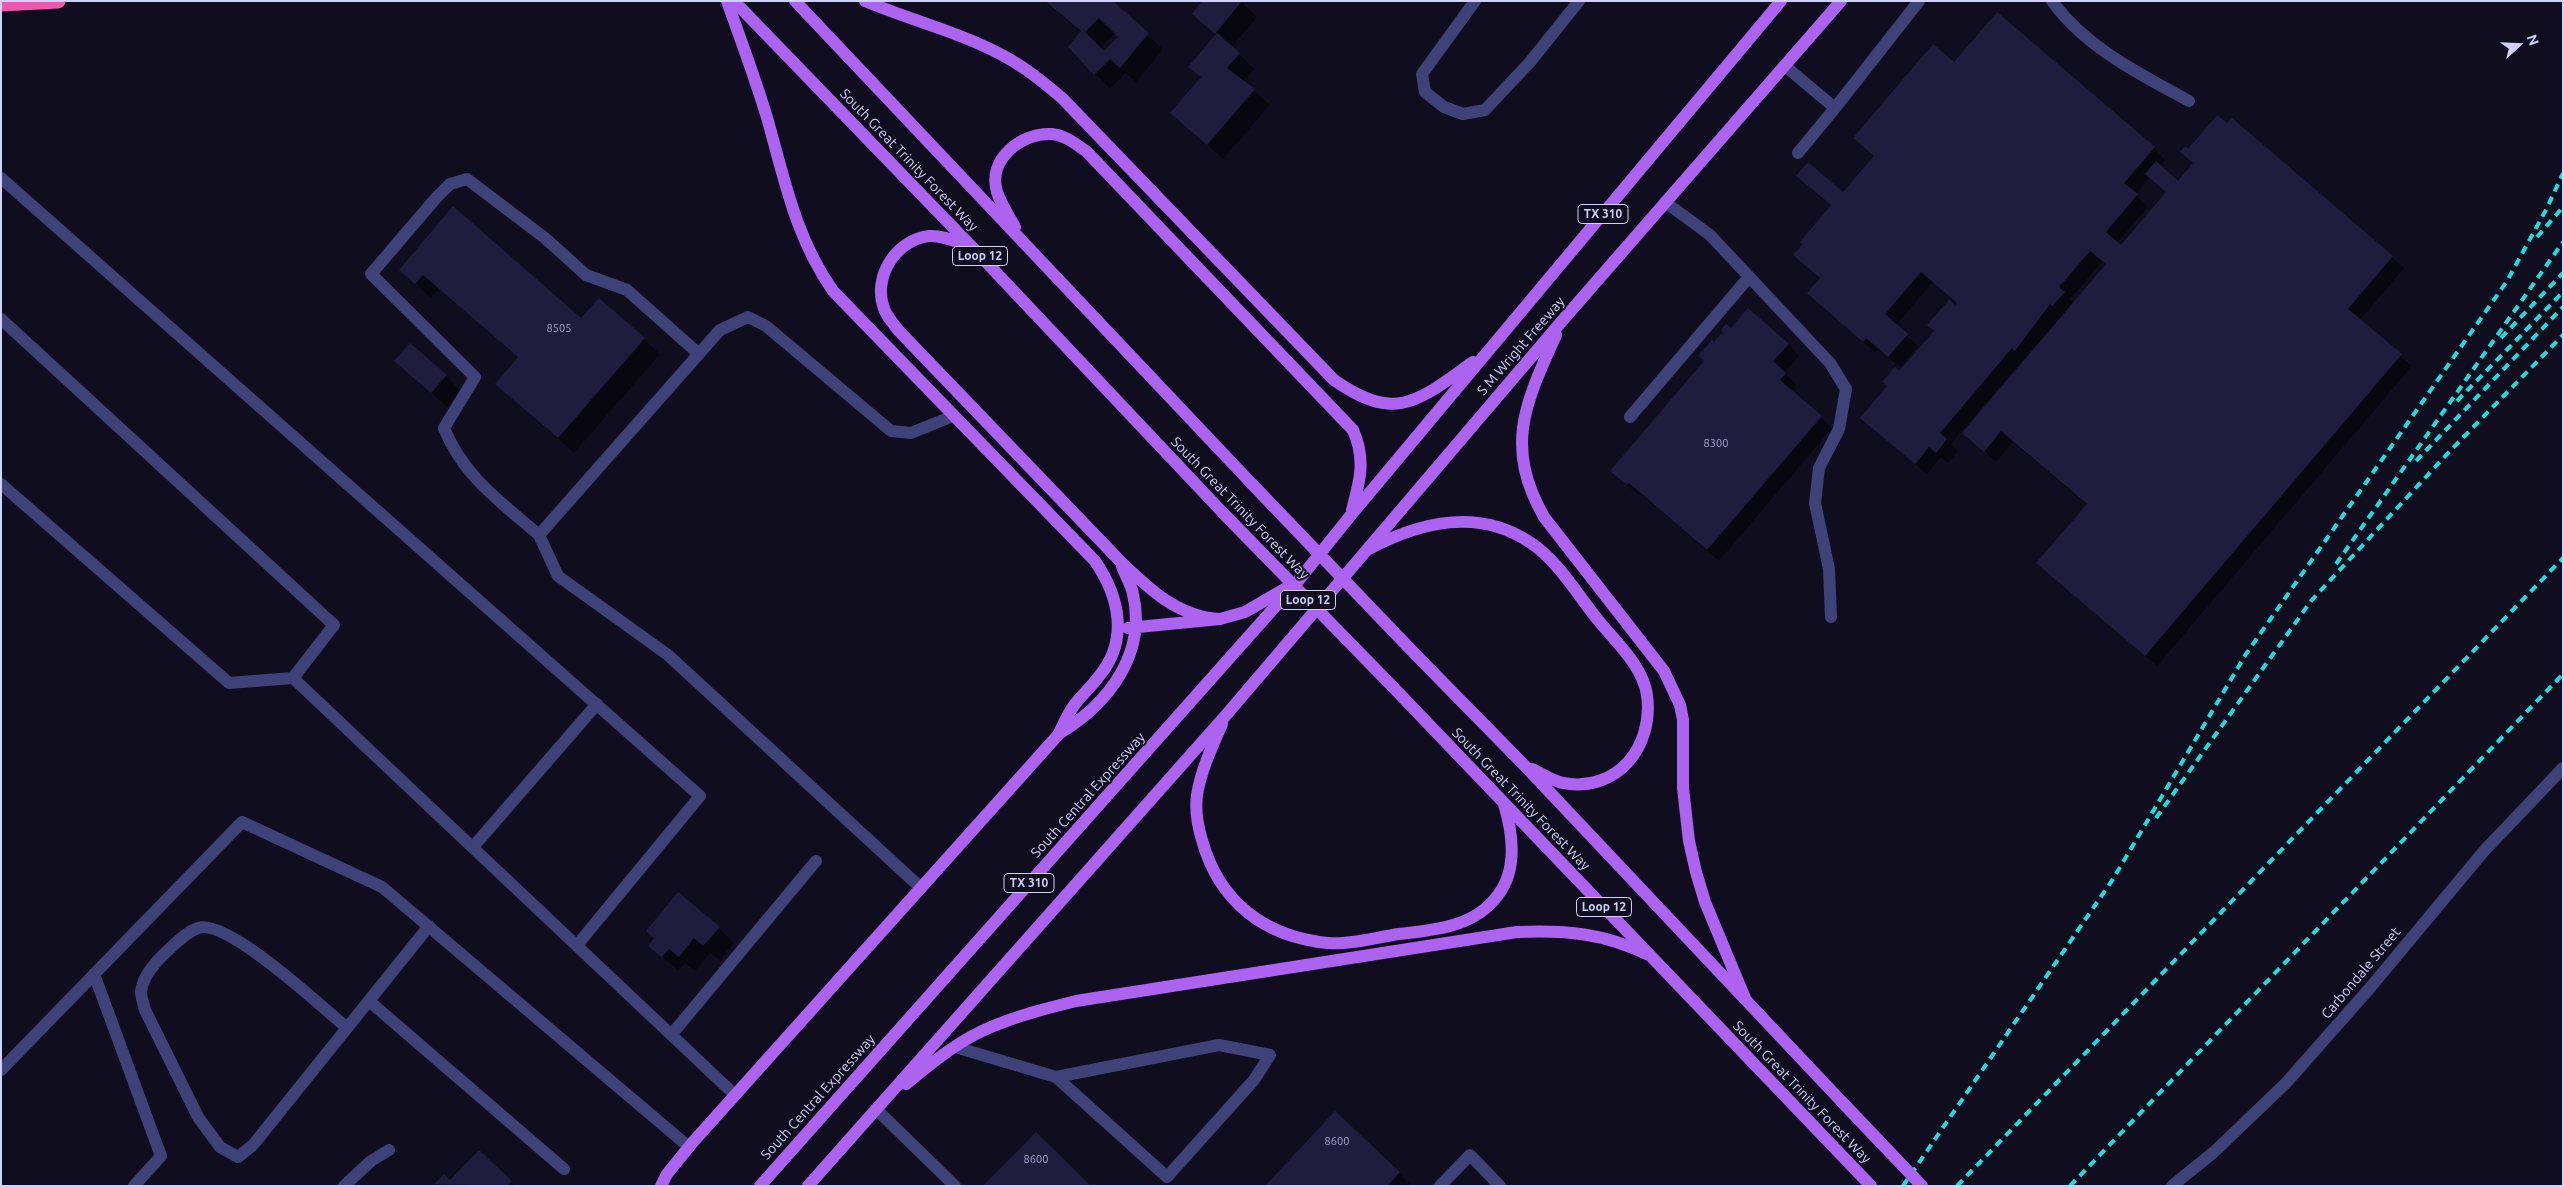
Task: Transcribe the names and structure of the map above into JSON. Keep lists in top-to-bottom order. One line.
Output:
{"streets":{"main road":["South Great Trinity Forest Way","TX 310","Loop 12","S M Wright Freeway","South Central Expressway"],"street":["Carbondale Street"]},"crossings":[["TX 310","S M Wright Freeway"],["S M Wright Freeway","South Central Expressway"]],"house_numbers":["8505","8300","8600","8600"],"north":"right"}
